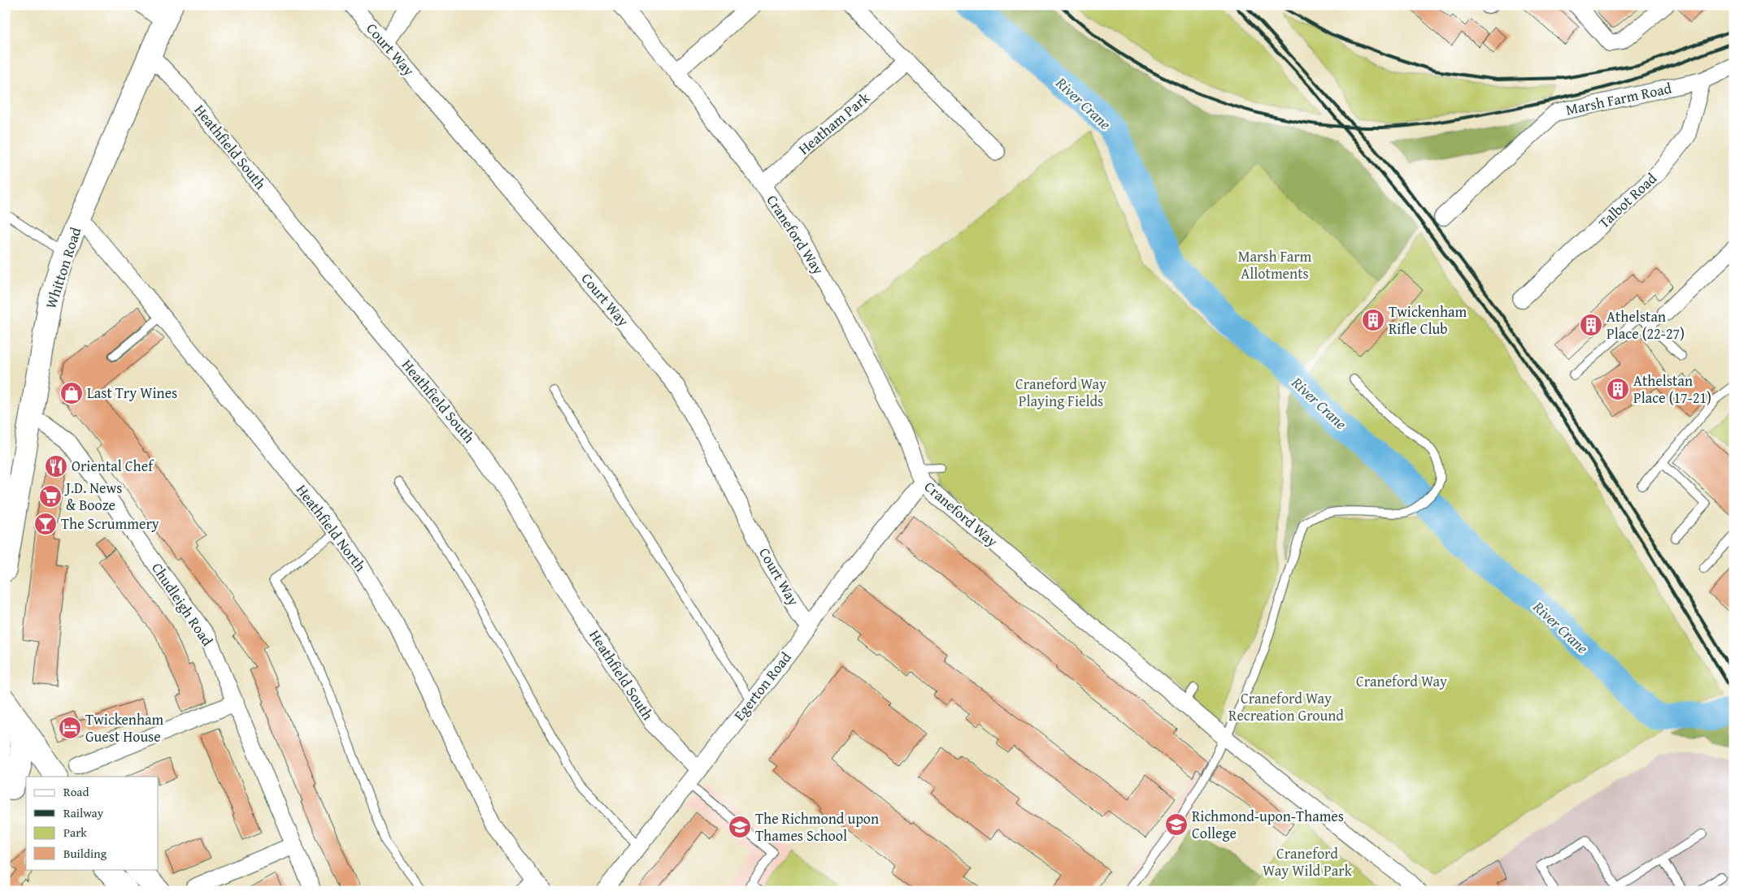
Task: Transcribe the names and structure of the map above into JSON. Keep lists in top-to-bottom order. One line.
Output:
{"streets":{"main road":["Whitton Road"],"street":["Court Way","Marsh Farm Road","Heatham Park","Heathfield South","Talbot Road","Craneford Way","Heathfield North","Chudleigh Road","Egerton Road"]},"crossings":[["Court Way","Egerton Road"],["Marsh Farm Road","Talbot Road"],["Heatham Park","Craneford Way"],["Heathfield South","Whitton Road"],["Heathfield South","Egerton Road"],["Craneford Way","Egerton Road"],["Whitton Road","Heathfield North"],["Whitton Road","Chudleigh Road"]],"water":["River Crane"],"parks":["Marsh Farm Allotments","Craneford Way Playing Fields","Craneford Way","Craneford Way Recreation Ground","Craneford Way Wild Park"],"places":{"building":["Twickenham Rifle Club","Athelstan Place (22-27)","Athelstan Place (17-21)"],"shop":["Last Try Wines"],"restaurant":["Oriental Chef"],"supermarket":["J.D. News & Booze"],"bar":["The Scrummery"],"hotel":["Twickenham Guest House"],"school or university":["Richmond-upon-Thames College","The Richmond upon Thames School"]},"legend":["Road","Railway","Park","Building"]}
